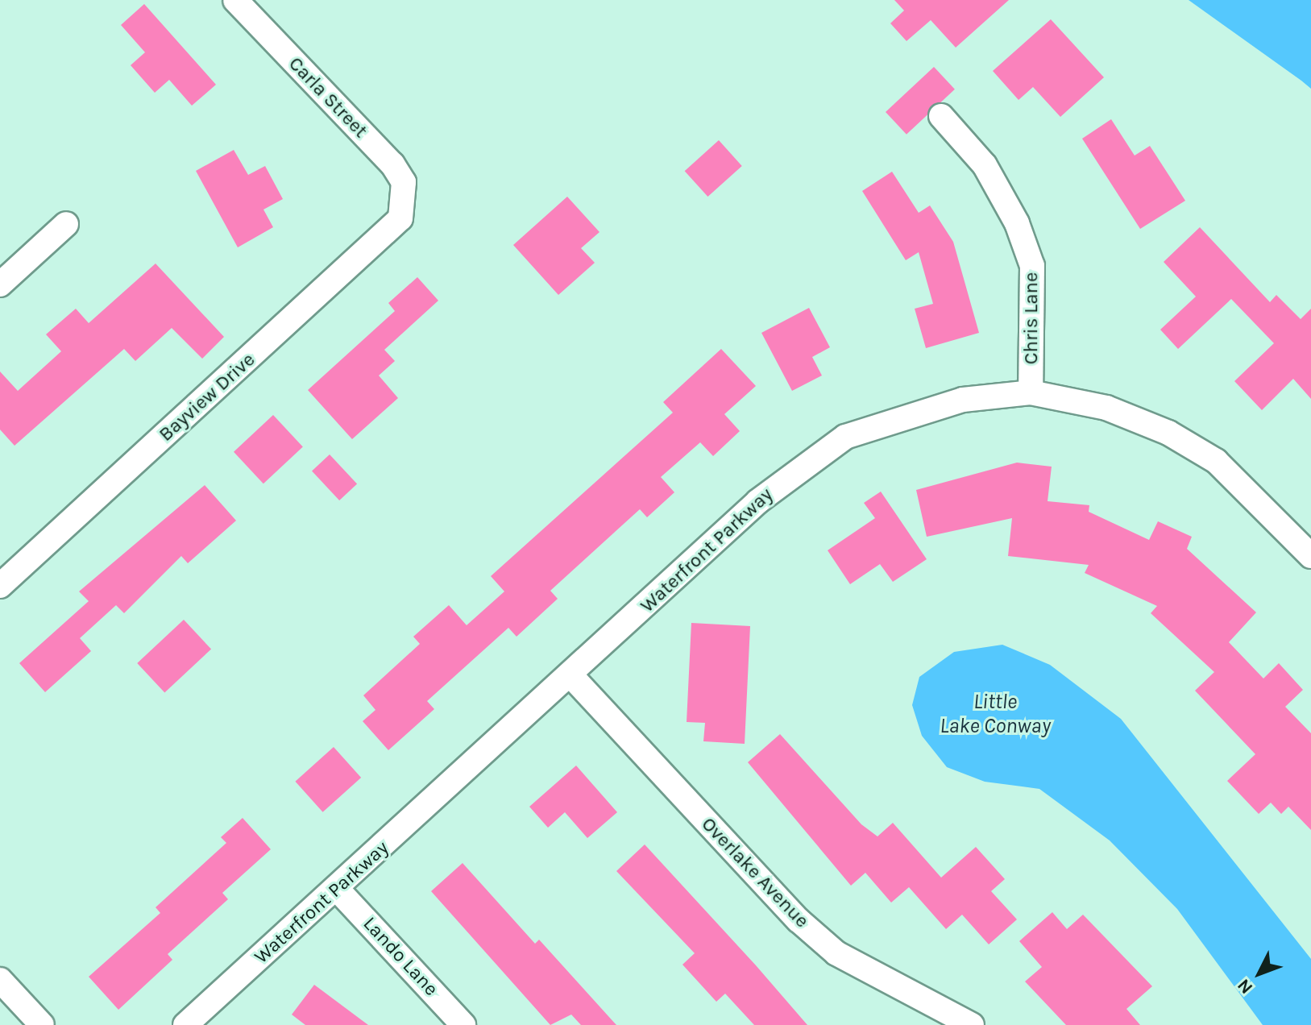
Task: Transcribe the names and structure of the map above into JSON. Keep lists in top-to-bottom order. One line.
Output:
{"streets":{"street":["Carla Street","Chris Lane","Bayview Drive","Waterfront Parkway","Overlake Avenue","Lando Lane"]},"crossings":[["Carla Street","Bayview Drive"],["Chris Lane","Waterfront Parkway"],["Waterfront Parkway","Overlake Avenue"],["Waterfront Parkway","Lando Lane"]],"water":["Little Lake Conway"],"north":"bottom left"}
